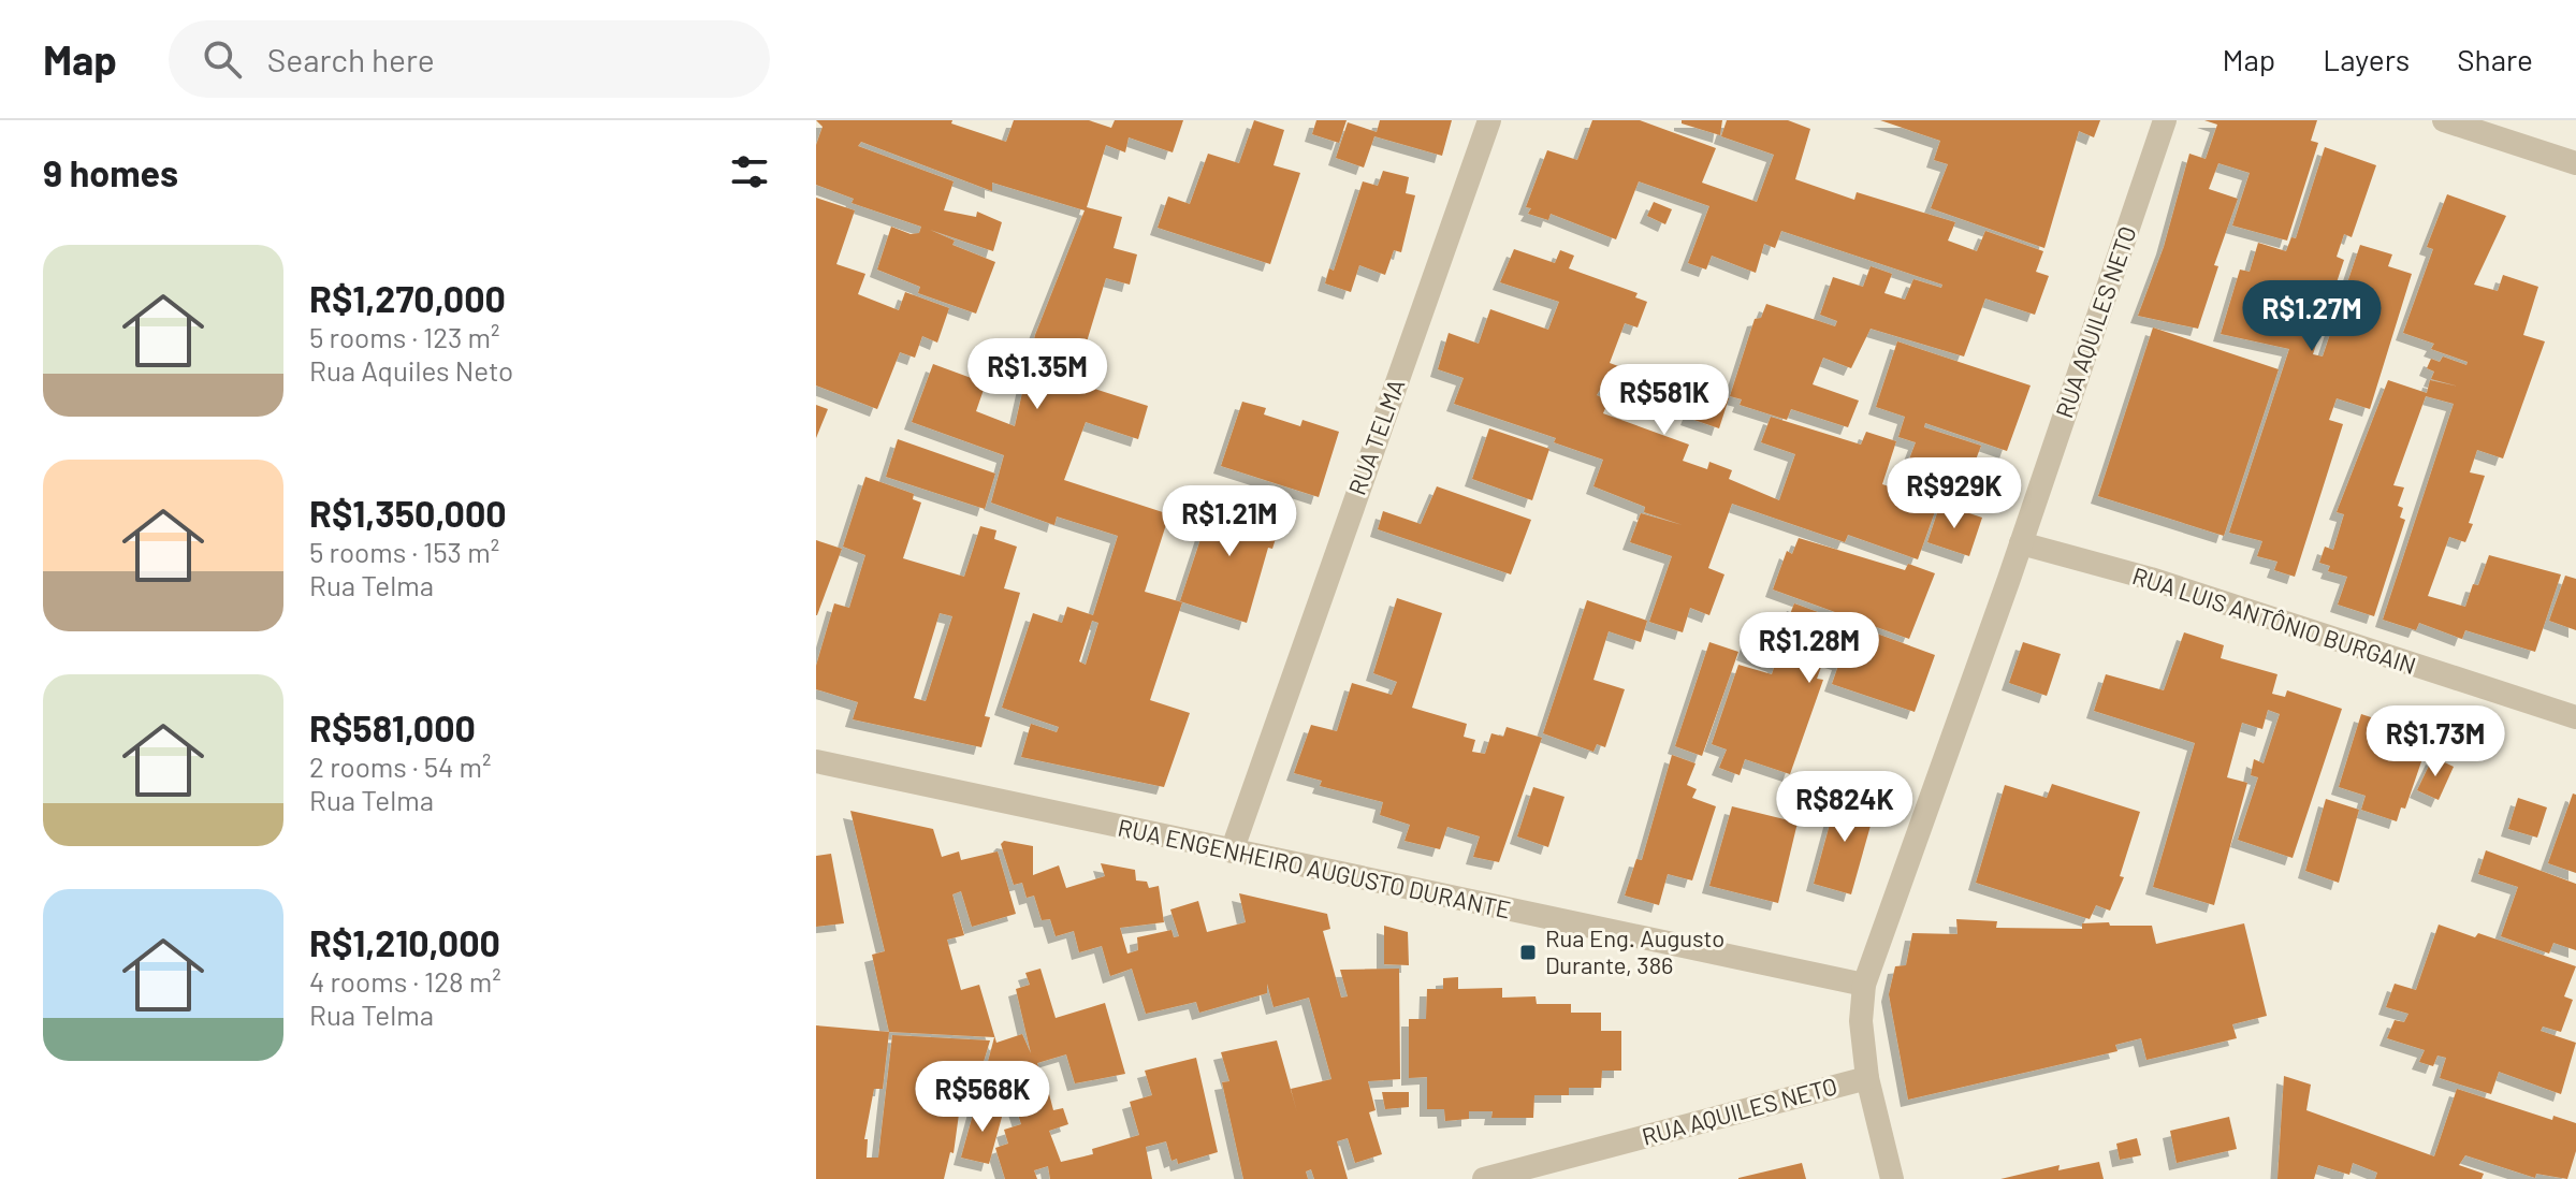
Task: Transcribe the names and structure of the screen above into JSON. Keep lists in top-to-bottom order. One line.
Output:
{"streets":{"street":["RUA AQUILES NETO","RUA TELMA","RUA LUIS ANTÔNIO BURGAIN","RUA ENGENHEIRO AUGUSTO DURANTE"]},"crossings":[["RUA AQUILES NETO","RUA LUIS ANTÔNIO BURGAIN"],["RUA AQUILES NETO","RUA ENGENHEIRO AUGUSTO DURANTE"],["RUA TELMA","RUA ENGENHEIRO AUGUSTO DURANTE"]],"places":{"transit":["Rua Eng. Augusto Durante, 386"]},"page":{"header":"Map","search":"Search here","nav":["Map","Layers","Share"],"heading":"9 homes","list":[{"name":"R$1,270,000","note":"5 rooms · 123 m² · Rua Aquiles Neto"},{"name":"R$1,350,000","note":"5 rooms · 153 m² · Rua Telma"},{"name":"R$581,000","note":"2 rooms · 54 m² · Rua Telma"},{"name":"R$1,210,000","note":"4 rooms · 128 m² · Rua Telma"}],"price":["R$1.27M","R$1.35M","R$581K","R$929K","R$1.21M","R$1.28M","R$1.73M","R$824K","R$568K"]}}
